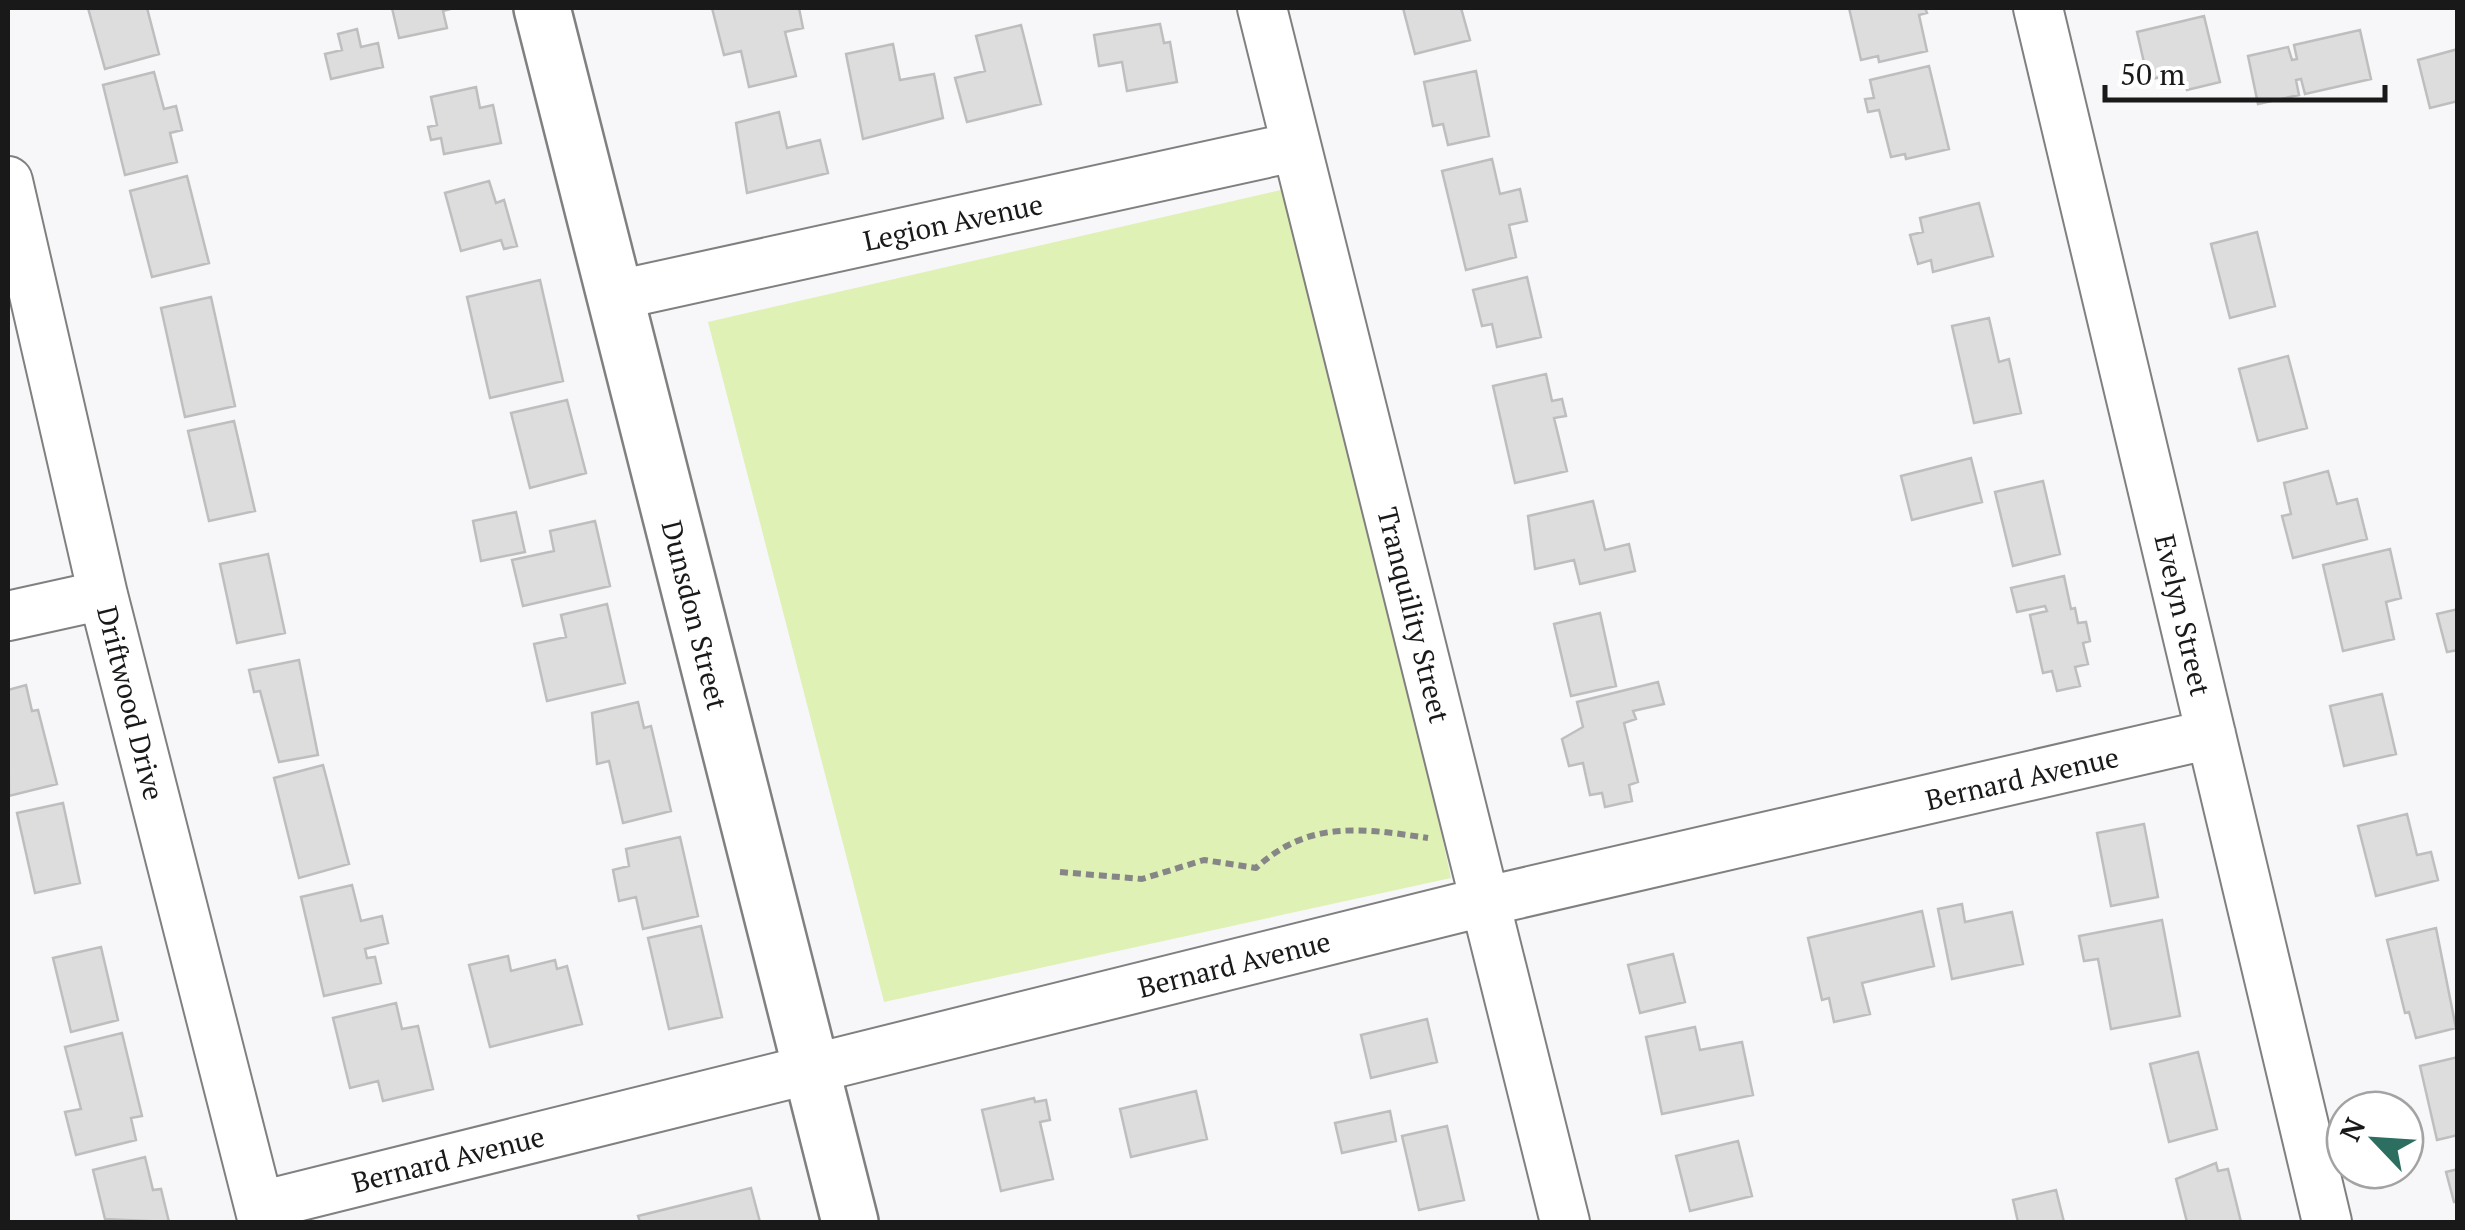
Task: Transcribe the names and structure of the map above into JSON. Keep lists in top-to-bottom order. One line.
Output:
{"streets":{"main road":["Dunsdon Street"],"street":["Legion Avenue","Tranquility Street","Evelyn Street","Driftwood Drive","Bernard Avenue"]},"crossings":[["Legion Avenue","Dunsdon Street"],["Legion Avenue","Tranquility Street"],["Dunsdon Street","Bernard Avenue"],["Tranquility Street","Bernard Avenue"],["Evelyn Street","Bernard Avenue"],["Driftwood Drive","Bernard Avenue"]],"scale_bar":"50 m","north":"top left"}
